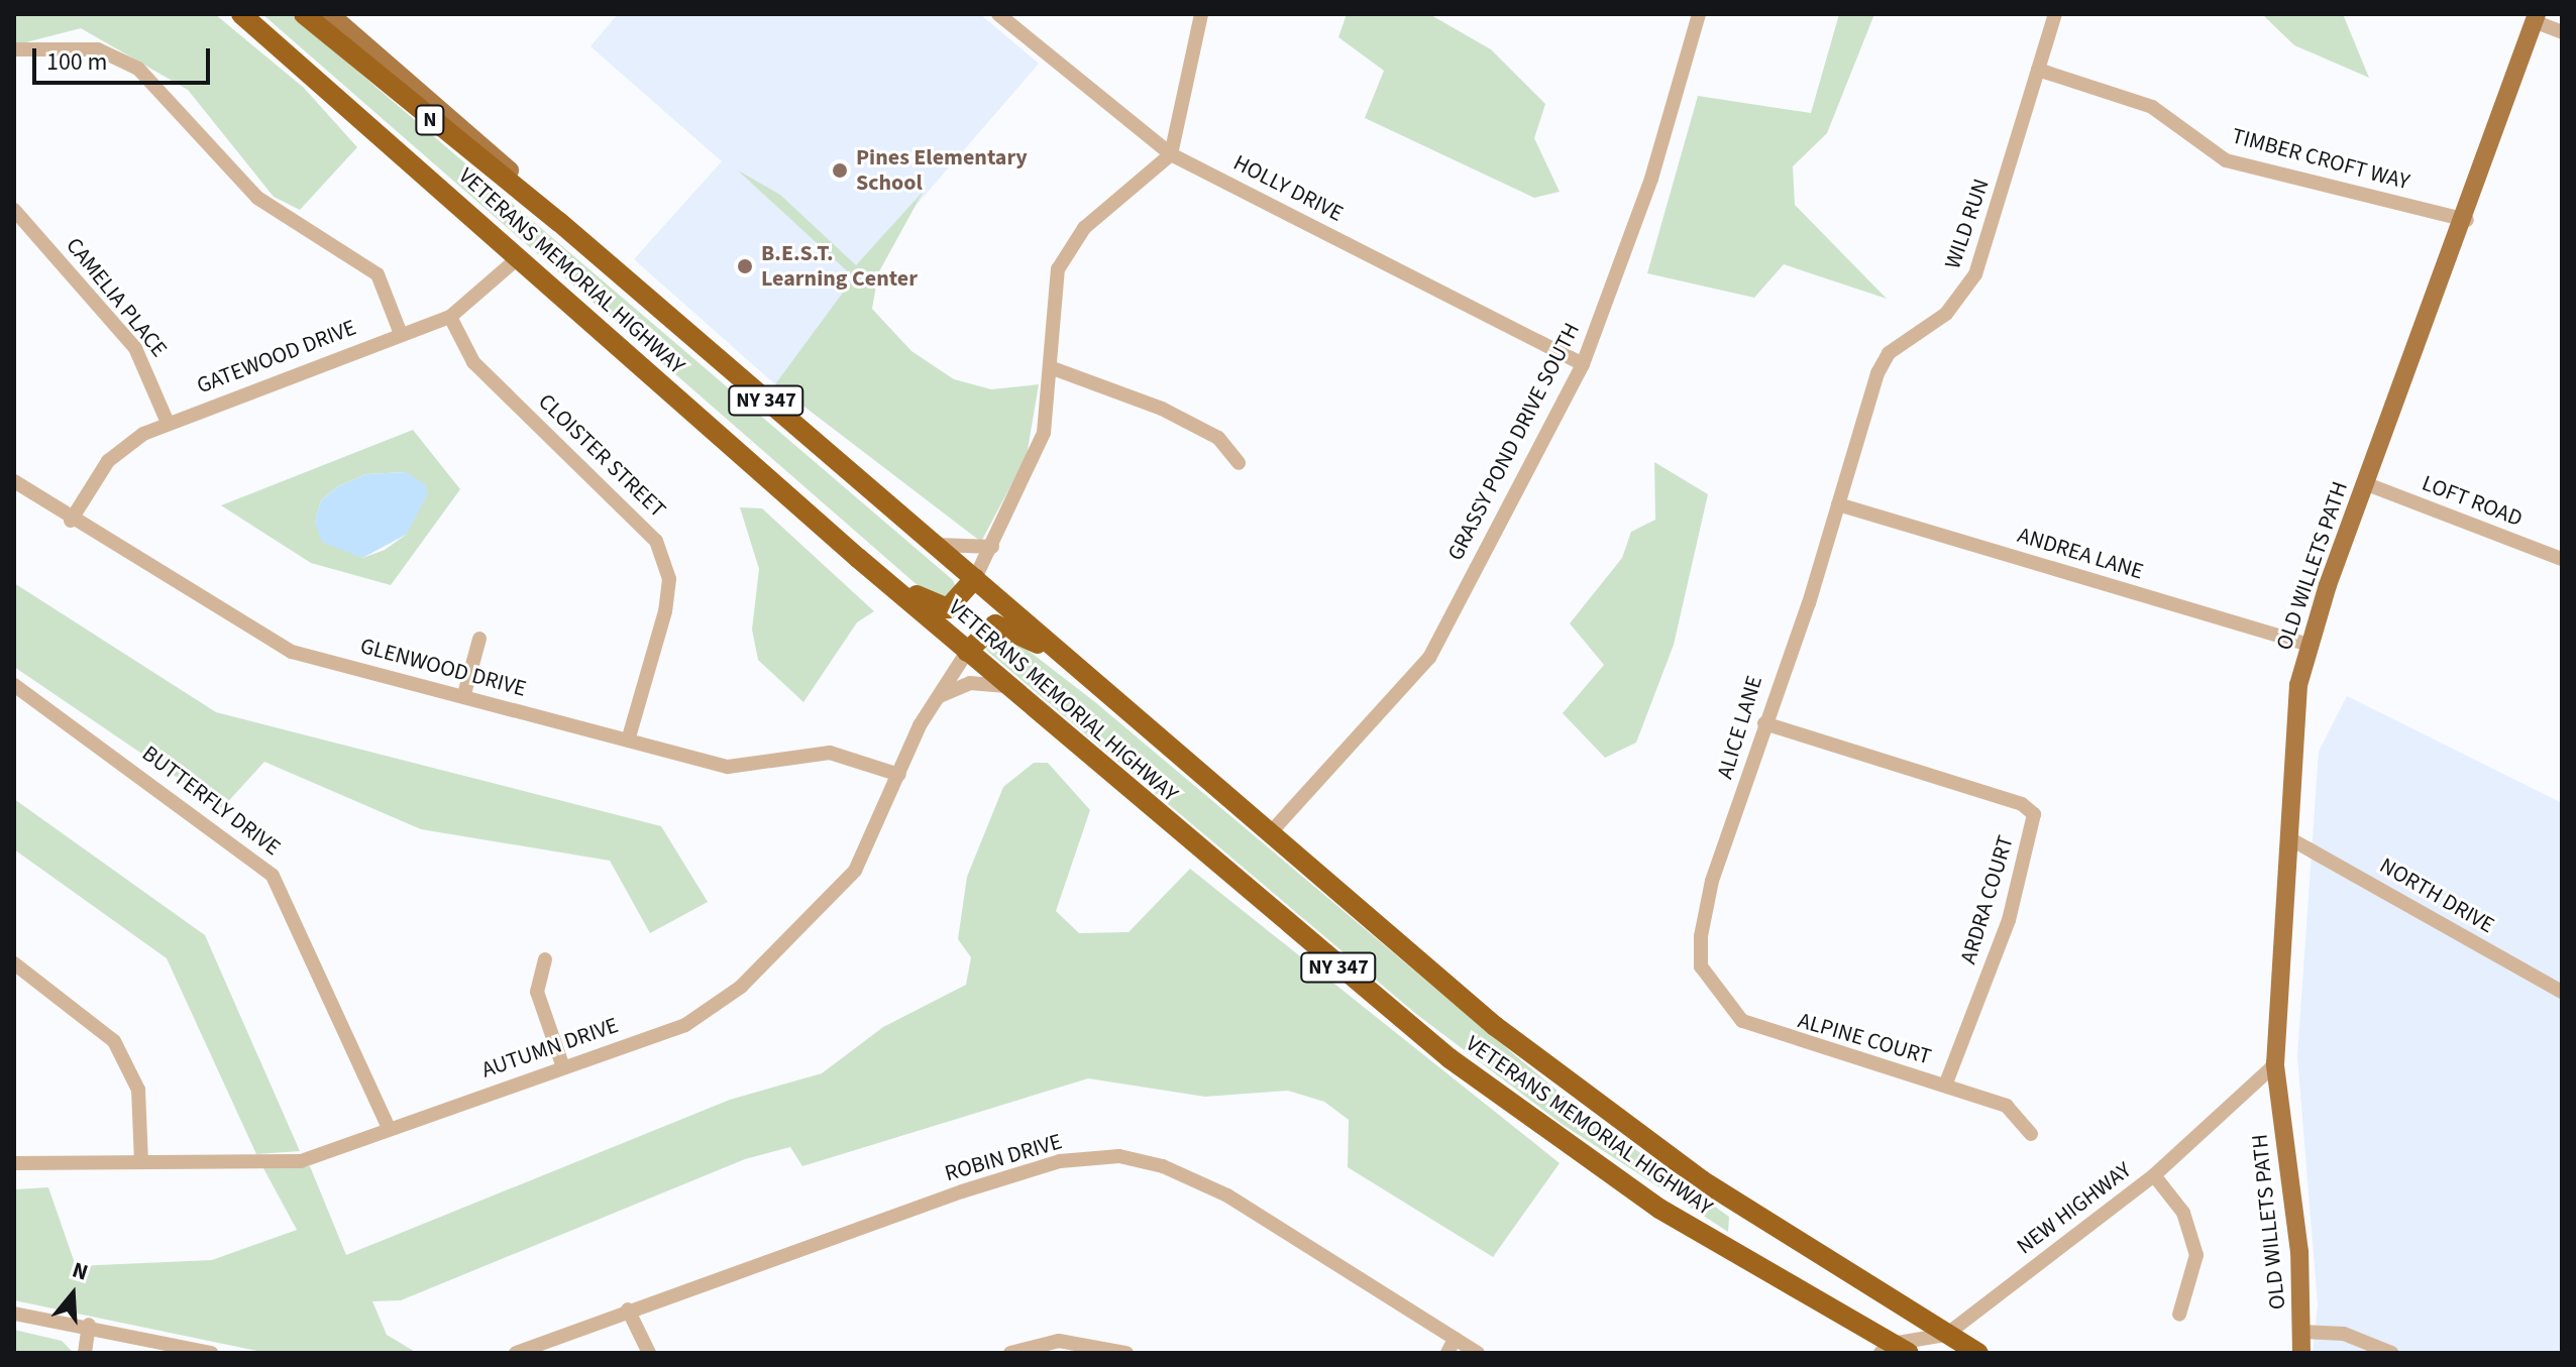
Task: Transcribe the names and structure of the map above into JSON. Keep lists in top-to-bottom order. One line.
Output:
{"streets":{"highway":["N","VETERANS MEMORIAL HIGHWAY","NY 347"],"main road":["OLD WILLETS PATH"],"street":["TIMBER CROFT WAY","HOLLY DRIVE","WILD RUN","CAMELIA PLACE","GATEWOOD DRIVE","GRASSY POND DRIVE SOUTH","CLOISTER STREET","LOFT ROAD","ANDREA LANE","GLENWOOD DRIVE","ALICE LANE","BUTTERFLY DRIVE","NORTH DRIVE","ARDRA COURT","ALPINE COURT","AUTUMN DRIVE","ROBIN DRIVE","NEW HIGHWAY"]},"crossings":[["N","VETERANS MEMORIAL HIGHWAY"],["TIMBER CROFT WAY","WILD RUN"],["TIMBER CROFT WAY","OLD WILLETS PATH"],["HOLLY DRIVE","GRASSY POND DRIVE SOUTH"],["WILD RUN","ANDREA LANE"],["WILD RUN","ALICE LANE"],["VETERANS MEMORIAL HIGHWAY","GATEWOOD DRIVE"],["VETERANS MEMORIAL HIGHWAY","GRASSY POND DRIVE SOUTH"],["VETERANS MEMORIAL HIGHWAY","AUTUMN DRIVE"],["VETERANS MEMORIAL HIGHWAY","NEW HIGHWAY"],["CAMELIA PLACE","GATEWOOD DRIVE"],["GATEWOOD DRIVE","CLOISTER STREET"],["GATEWOOD DRIVE","GLENWOOD DRIVE"],["CLOISTER STREET","GLENWOOD DRIVE"],["LOFT ROAD","OLD WILLETS PATH"],["ANDREA LANE","OLD WILLETS PATH"],["ANDREA LANE","ALICE LANE"],["OLD WILLETS PATH","NORTH DRIVE"],["OLD WILLETS PATH","NEW HIGHWAY"],["GLENWOOD DRIVE","AUTUMN DRIVE"],["ALICE LANE","ARDRA COURT"],["ALICE LANE","ALPINE COURT"],["BUTTERFLY DRIVE","AUTUMN DRIVE"],["ARDRA COURT","ALPINE COURT"]],"places":["Pines Elementary School","B.E.S.T. Learning Center"],"scale_bar":"100 m","north":"top"}
